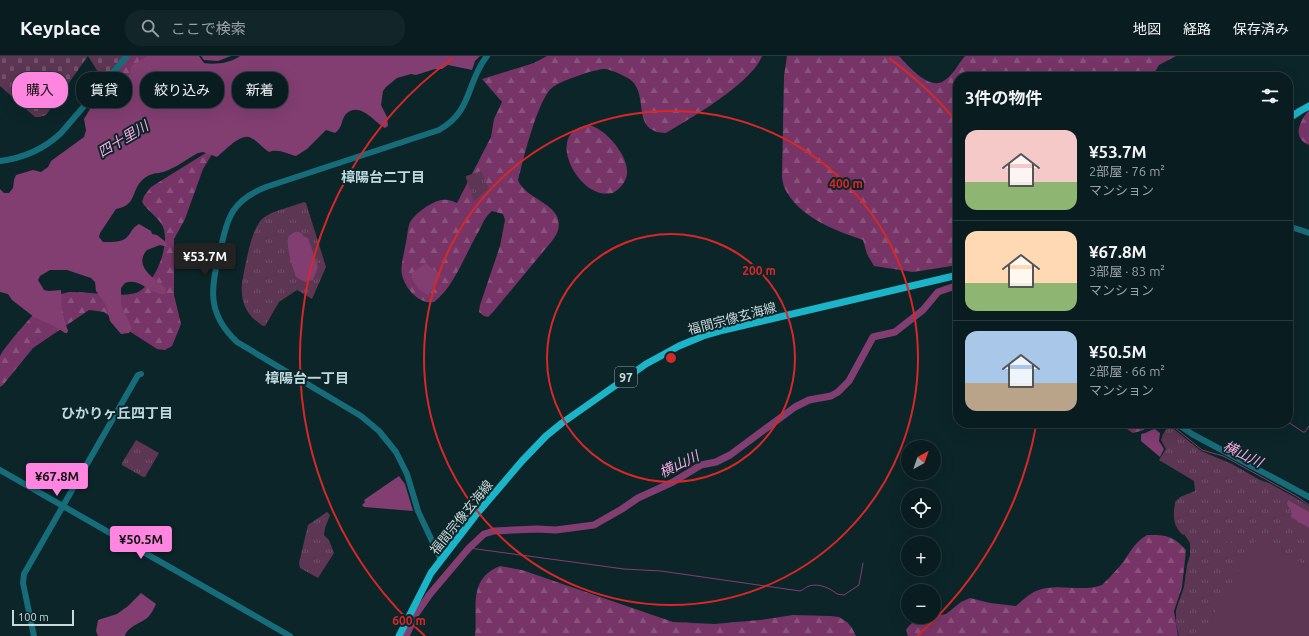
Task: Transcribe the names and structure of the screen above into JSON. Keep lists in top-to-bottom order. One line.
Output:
{"streets":{"main road":["福間宗像玄海線","97"]},"districts":["樟陽台二丁目","樟陽台一丁目","ひかりヶ丘四丁目"],"water":["四十里川","横山川"],"scale_bar":"100 m","north":"top right","page":{"header":"Keyplace","search":"ここで検索","nav":["地図","経路","保存済み"],"chip":["購入","賃貸","絞り込み","新着"],"heading":"3件の物件","list":[{"name":"¥53.7M","note":"2部屋 · 76 m² · マンション"},{"name":"¥67.8M","note":"3部屋 · 83 m² · マンション"},{"name":"¥50.5M","note":"2部屋 · 66 m² · マンション"}],"price":["¥53.7M","¥67.8M","¥50.5M"],"map_buttons":["+","−"],"scale":"100 m"},"rings":["400 m","200 m","600 m"]}
